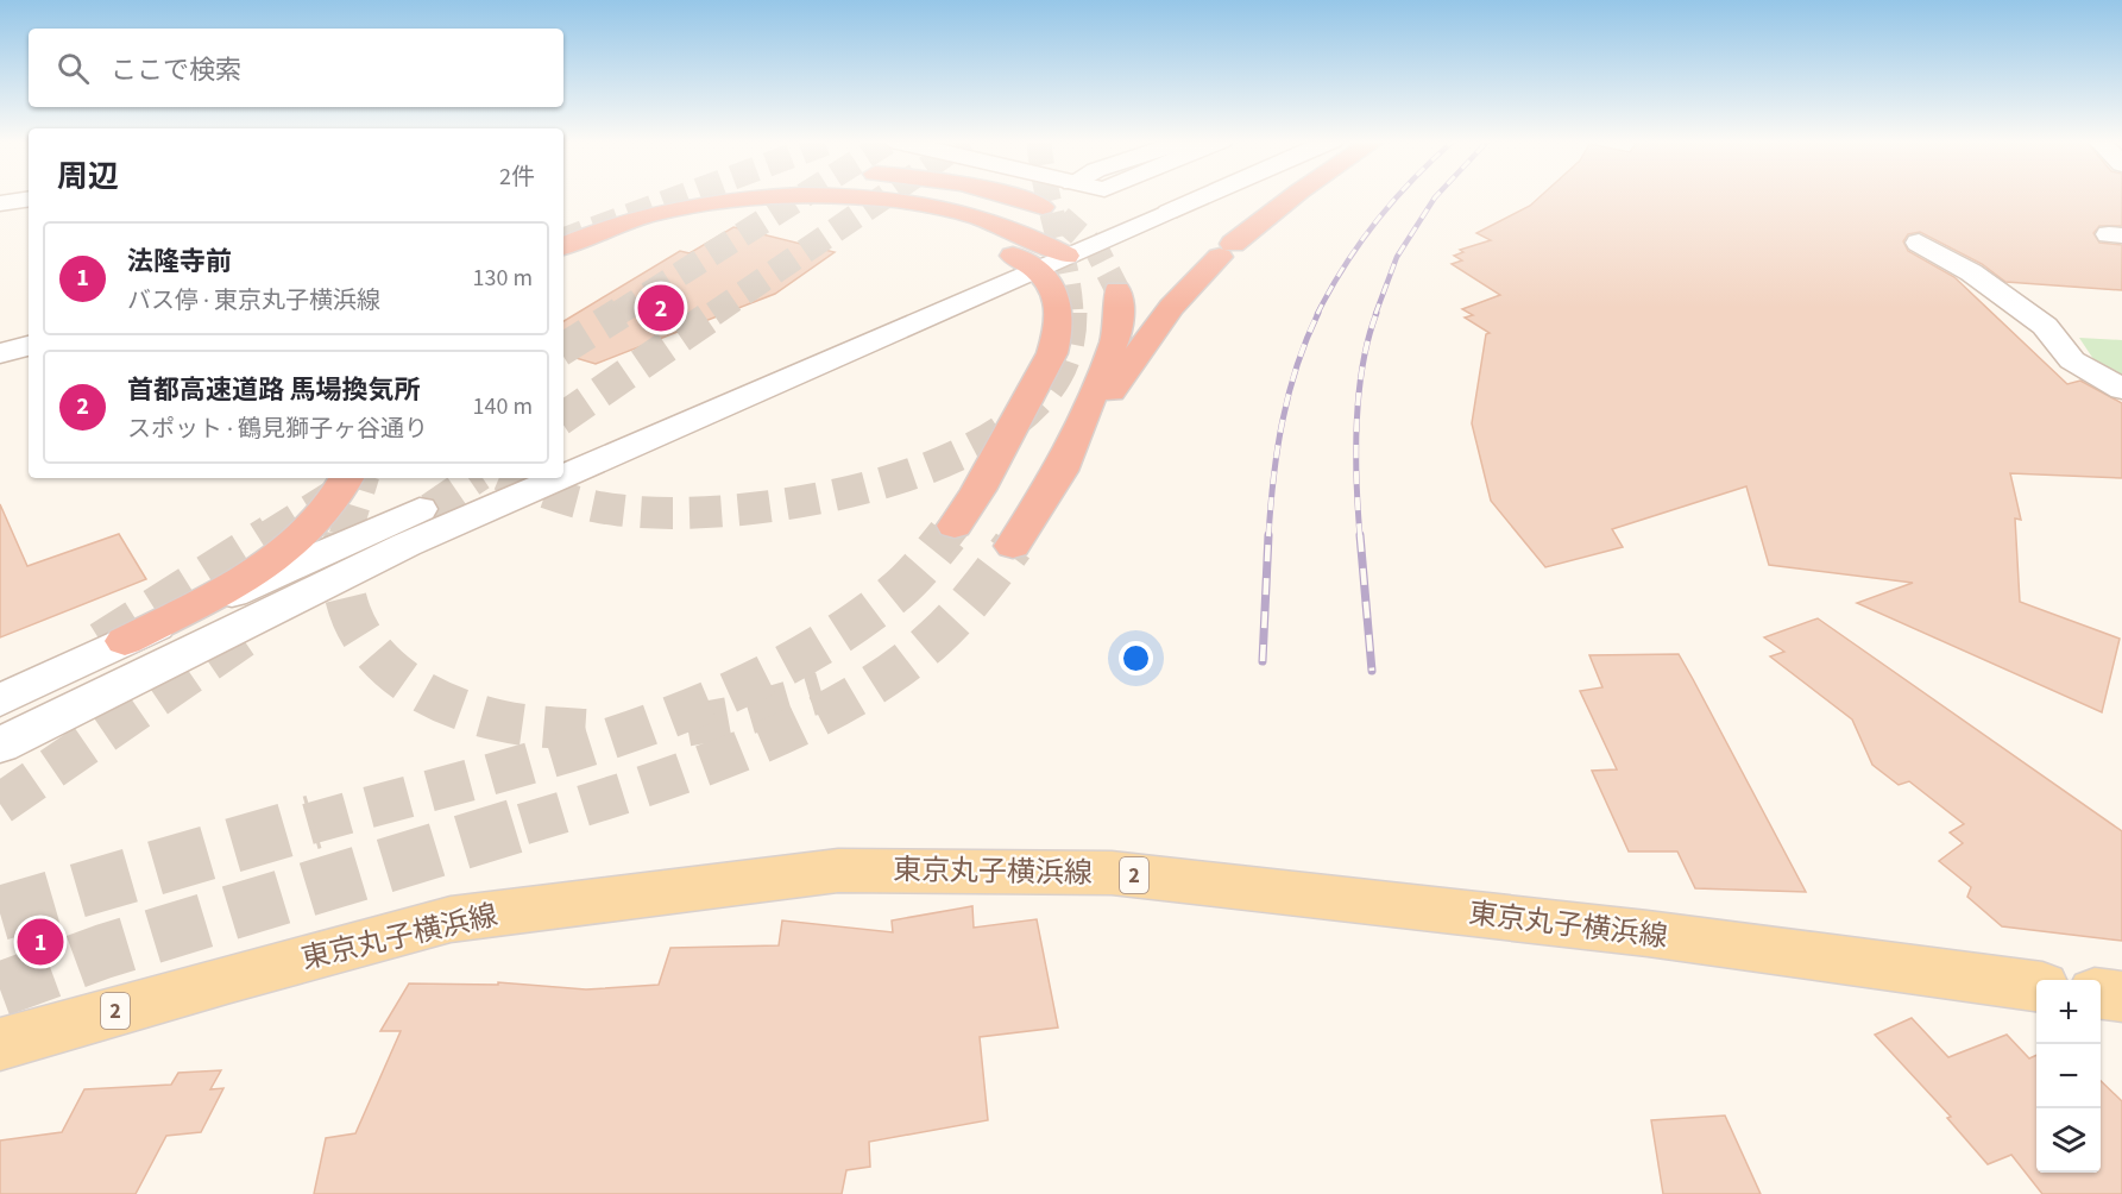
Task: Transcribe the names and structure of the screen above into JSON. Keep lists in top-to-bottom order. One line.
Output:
{"streets":{"main road":["東京丸子横浜線","2"]},"page":{"search":"ここで検索","heading":["周辺","2件"],"list":[{"mark":"1","name":"法隆寺前","note":"バス停 · 東京丸子横浜線","value":"130 m"},{"mark":"2","name":"首都高速道路 馬場換気所","note":"スポット · 鶴見獅子ヶ谷通り","value":"140 m"}],"pins":["2","1"],"map_buttons":["+","−"]}}
